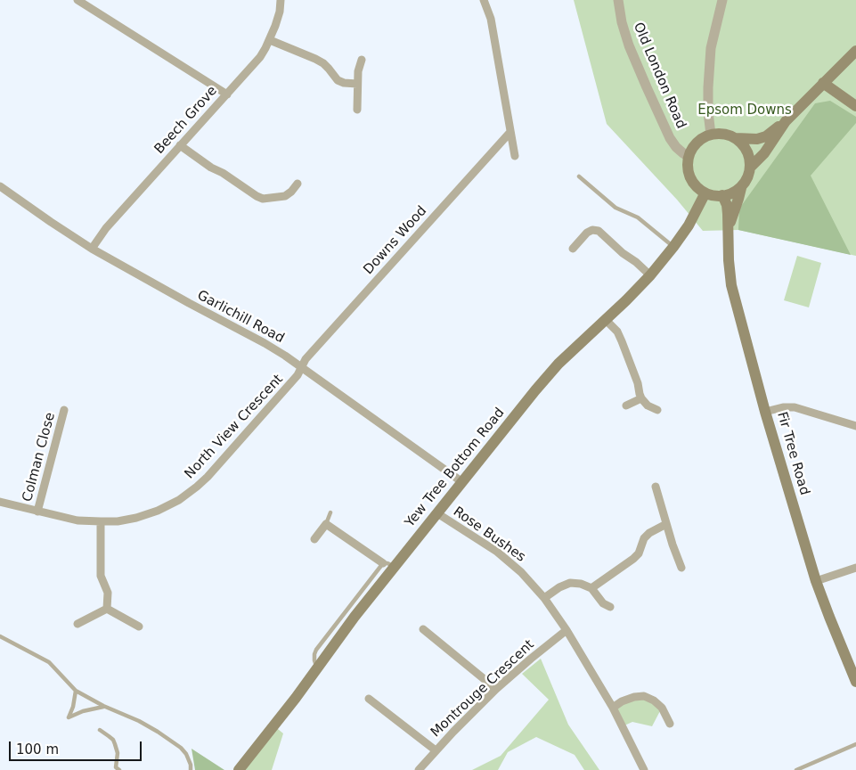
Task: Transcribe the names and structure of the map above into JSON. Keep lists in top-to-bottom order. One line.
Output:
{"streets":{"main road":["Fir Tree Road","Yew Tree Bottom Road"],"street":["Old London Road","Beech Grove","Downs Wood","Garlichill Road","North View Crescent","Colman Close","Rose Bushes","Montrouge Crescent"]},"crossings":[["Old London Road","Fir Tree Road"],["Old London Road","Yew Tree Bottom Road"],["Beech Grove","Garlichill Road"],["Downs Wood","Garlichill Road"],["Downs Wood","North View Crescent"],["Garlichill Road","North View Crescent"],["Garlichill Road","Yew Tree Bottom Road"],["North View Crescent","Colman Close"],["Fir Tree Road","Yew Tree Bottom Road"],["Yew Tree Bottom Road","Rose Bushes"],["Rose Bushes","Montrouge Crescent"]],"parks":["Epsom Downs"],"scale_bar":"100 m"}
